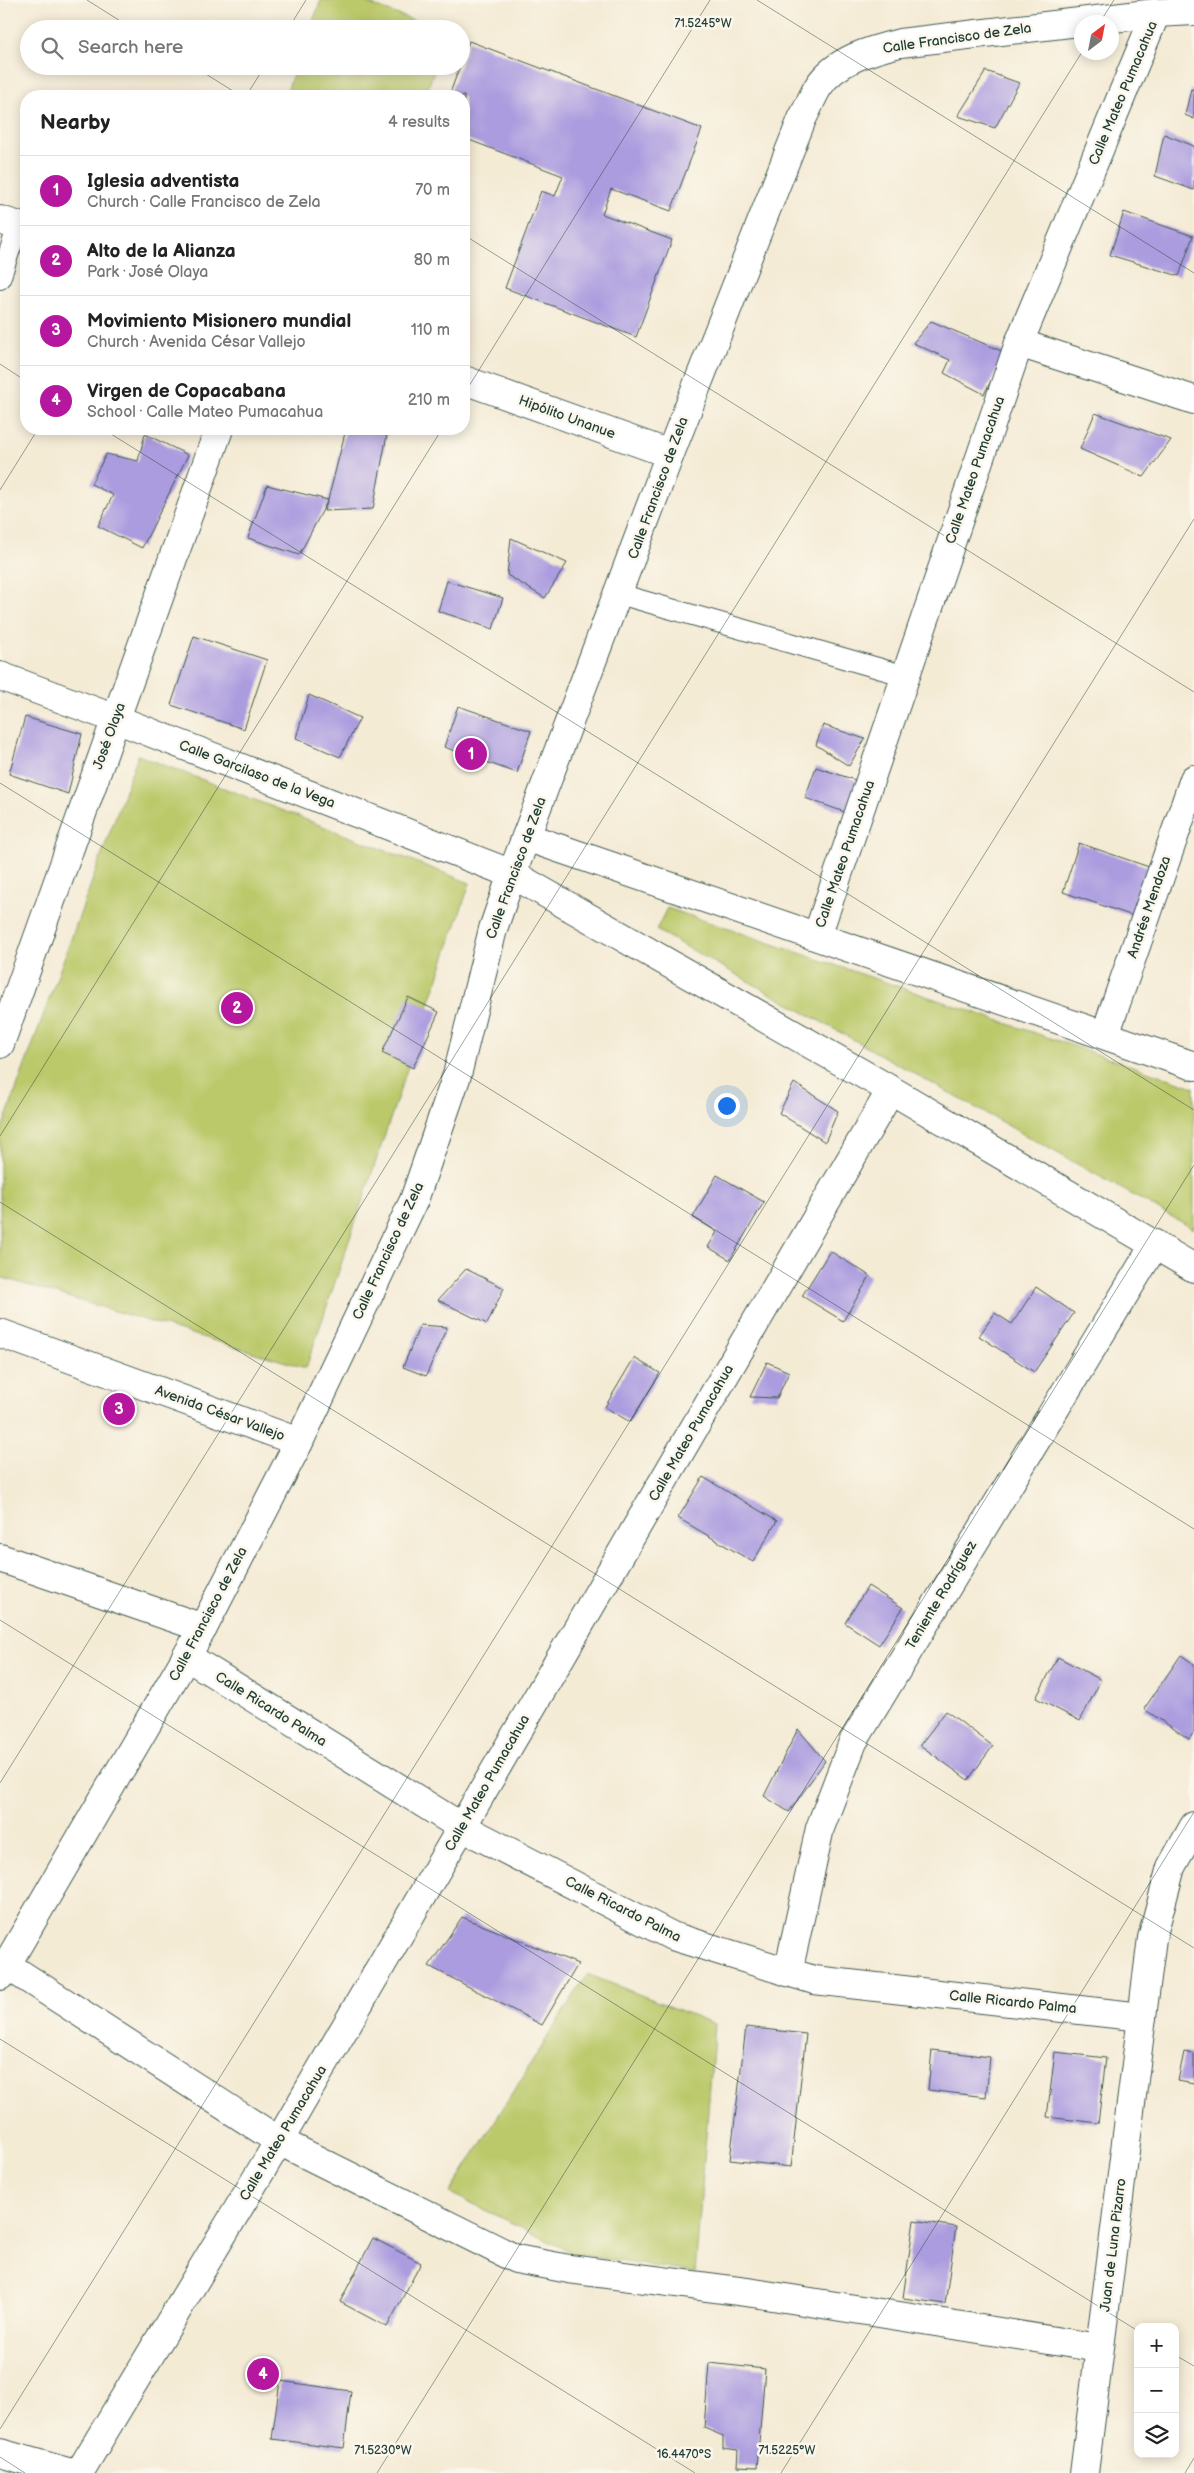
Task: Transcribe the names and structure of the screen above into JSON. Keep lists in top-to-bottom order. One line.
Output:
{"streets":{"street":["Calle Francisco de Zela","Calle Mateo Pumacahua","Hipólito Unanue","José Olaya","Calle Garcilaso de la Vega","Andrés Mendoza","Avenida César Vallejo","Teniente Rodríguez","Calle Ricardo Palma","Juan de Luna Pizarro"]},"crossings":[["Calle Francisco de Zela","Calle Mateo Pumacahua"],["Calle Francisco de Zela","Hipólito Unanue"],["Calle Francisco de Zela","Calle Garcilaso de la Vega"],["Calle Francisco de Zela","Avenida César Vallejo"],["Calle Francisco de Zela","Calle Ricardo Palma"],["Calle Mateo Pumacahua","Calle Garcilaso de la Vega"],["Calle Mateo Pumacahua","Calle Ricardo Palma"],["José Olaya","Calle Garcilaso de la Vega"],["Calle Garcilaso de la Vega","Teniente Rodríguez"],["Teniente Rodríguez","Calle Ricardo Palma"],["Calle Ricardo Palma","Juan de Luna Pizarro"]],"north":"top right","page":{"search":"Search here","heading":["Nearby","4 results"],"list":[{"mark":"1","name":"Iglesia adventista","note":"Church · Calle Francisco de Zela","value":"70 m"},{"mark":"2","name":"Alto de la Alianza","note":"Park · José Olaya","value":"80 m"},{"mark":"3","name":"Movimiento Misionero mundial","note":"Church · Avenida César Vallejo","value":"110 m"},{"mark":"4","name":"Virgen de Copacabana","note":"School · Calle Mateo Pumacahua","value":"210 m"}],"pins":["1","2","3","4"],"map_buttons":["+","−"]},"coordinates":["71.5245°W","71.5230°W","71.5225°W","16.4470°S"]}
